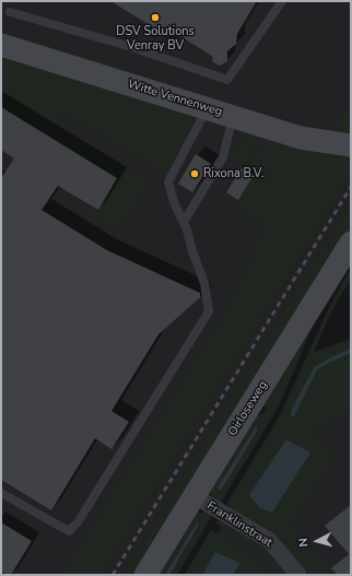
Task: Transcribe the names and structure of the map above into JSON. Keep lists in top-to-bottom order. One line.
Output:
{"streets":{"street":["Witte Vennenweg","Oirloseweg","Franklinstraat"]},"crossings":[["Oirloseweg","Franklinstraat"]],"places":["DSV Solutions Venray BV","Rixona B.V."],"north":"left"}
